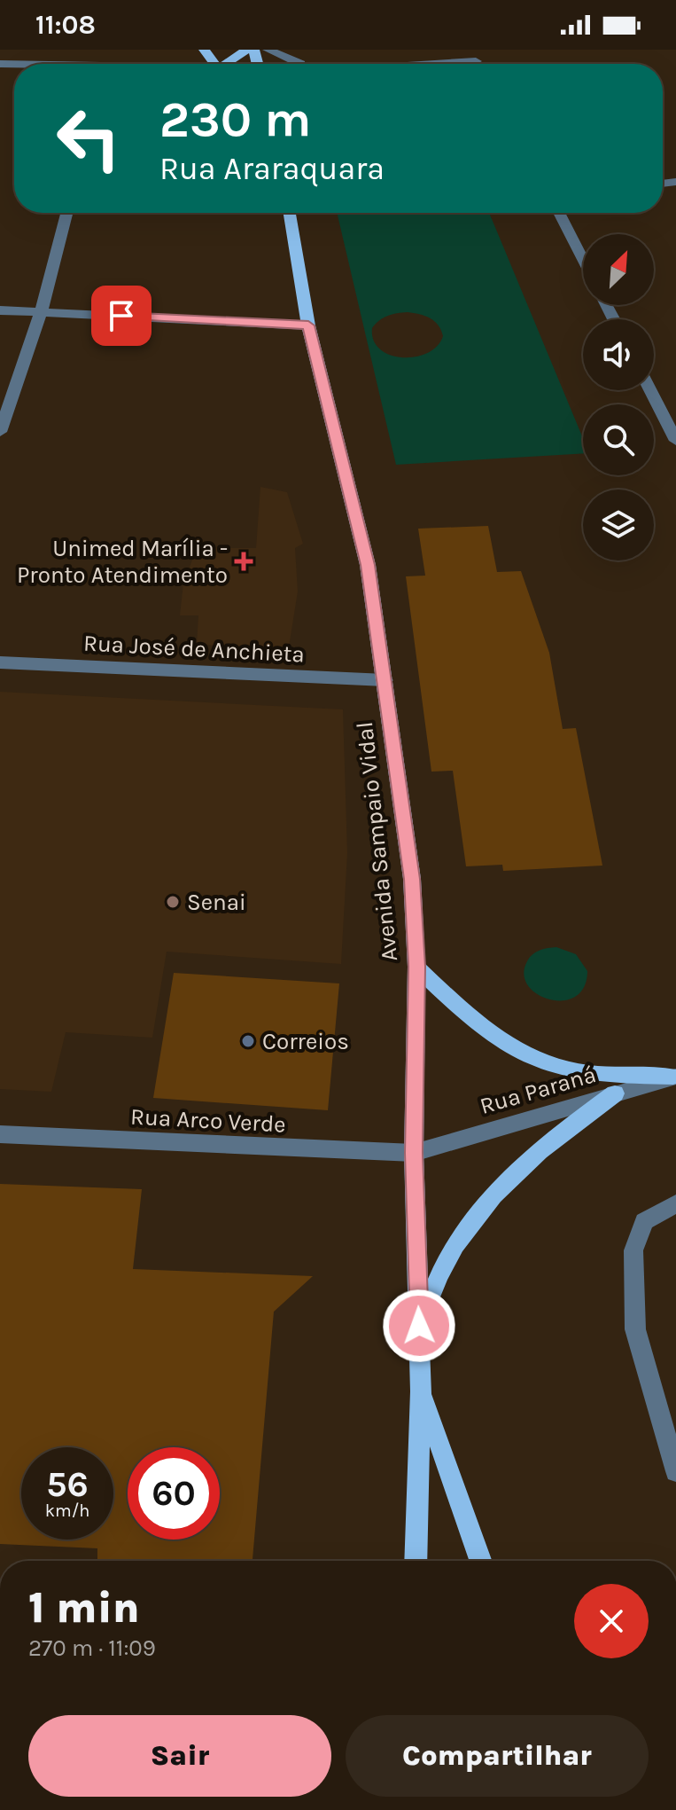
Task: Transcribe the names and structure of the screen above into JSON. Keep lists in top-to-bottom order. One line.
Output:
{"streets":{"main road":["Avenida Sampaio Vidal"],"street":["Rua José de Anchieta","Rua Paraná","Rua Arco Verde"]},"crossings":[["Rua José de Anchieta","Avenida Sampaio Vidal"],["Avenida Sampaio Vidal","Rua Paraná"],["Avenida Sampaio Vidal","Rua Arco Verde"],["Rua Paraná","Rua Arco Verde"]],"places":{"health":["Unimed Marília - Pronto Atendimento"],"other":["Senai","Correios"]},"north":"top right","page":{"status":"11:08","turn":["230 m","Rua Araraquara"],"speed":"56 km/h","limit":"60","heading":["1 min","270 m · 11:09"],"buttons":["Sair","Compartilhar"]}}
